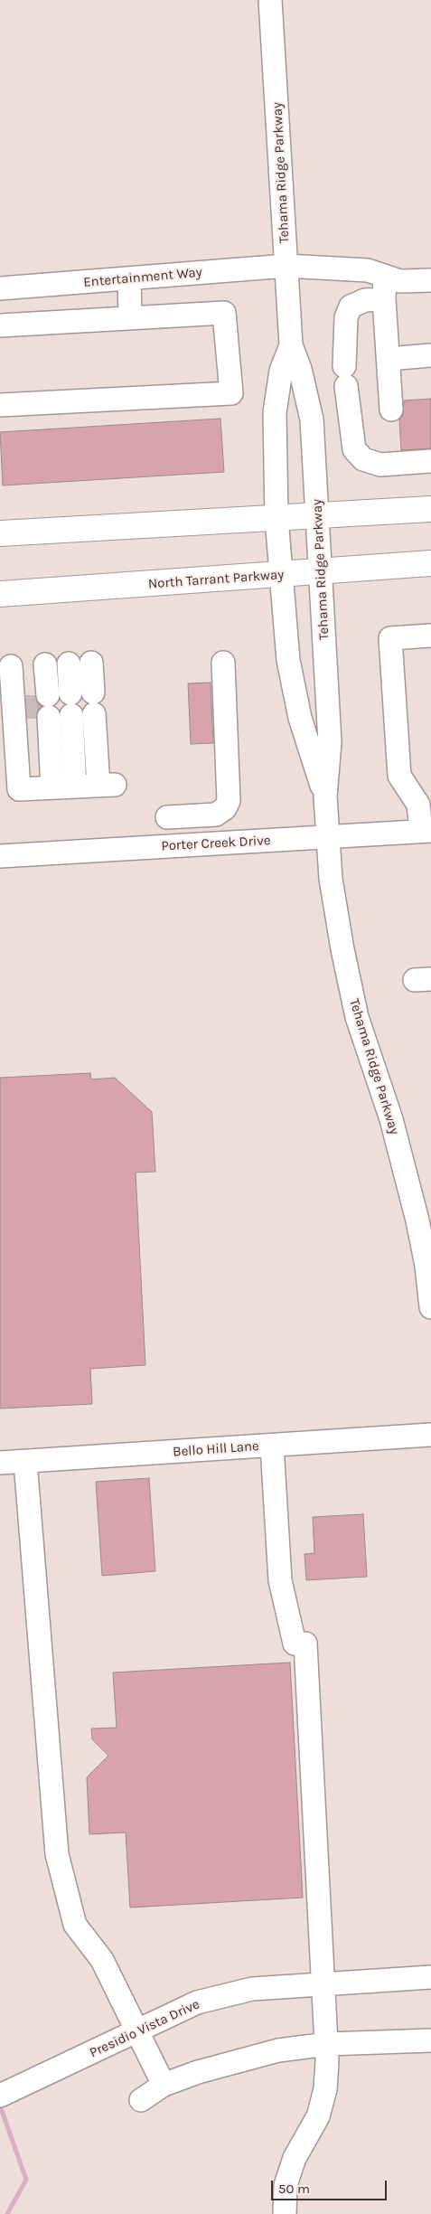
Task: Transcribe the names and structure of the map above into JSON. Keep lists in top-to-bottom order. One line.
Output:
{"streets":{"main road":["North Tarrant Parkway"],"street":["Tehama Ridge Parkway","Entertainment Way","Porter Creek Drive","Bello Hill Lane","Presidio Vista Drive"]},"crossings":[["Tehama Ridge Parkway","Entertainment Way"],["Tehama Ridge Parkway","North Tarrant Parkway"],["Tehama Ridge Parkway","Porter Creek Drive"]],"scale_bar":"50 m"}
